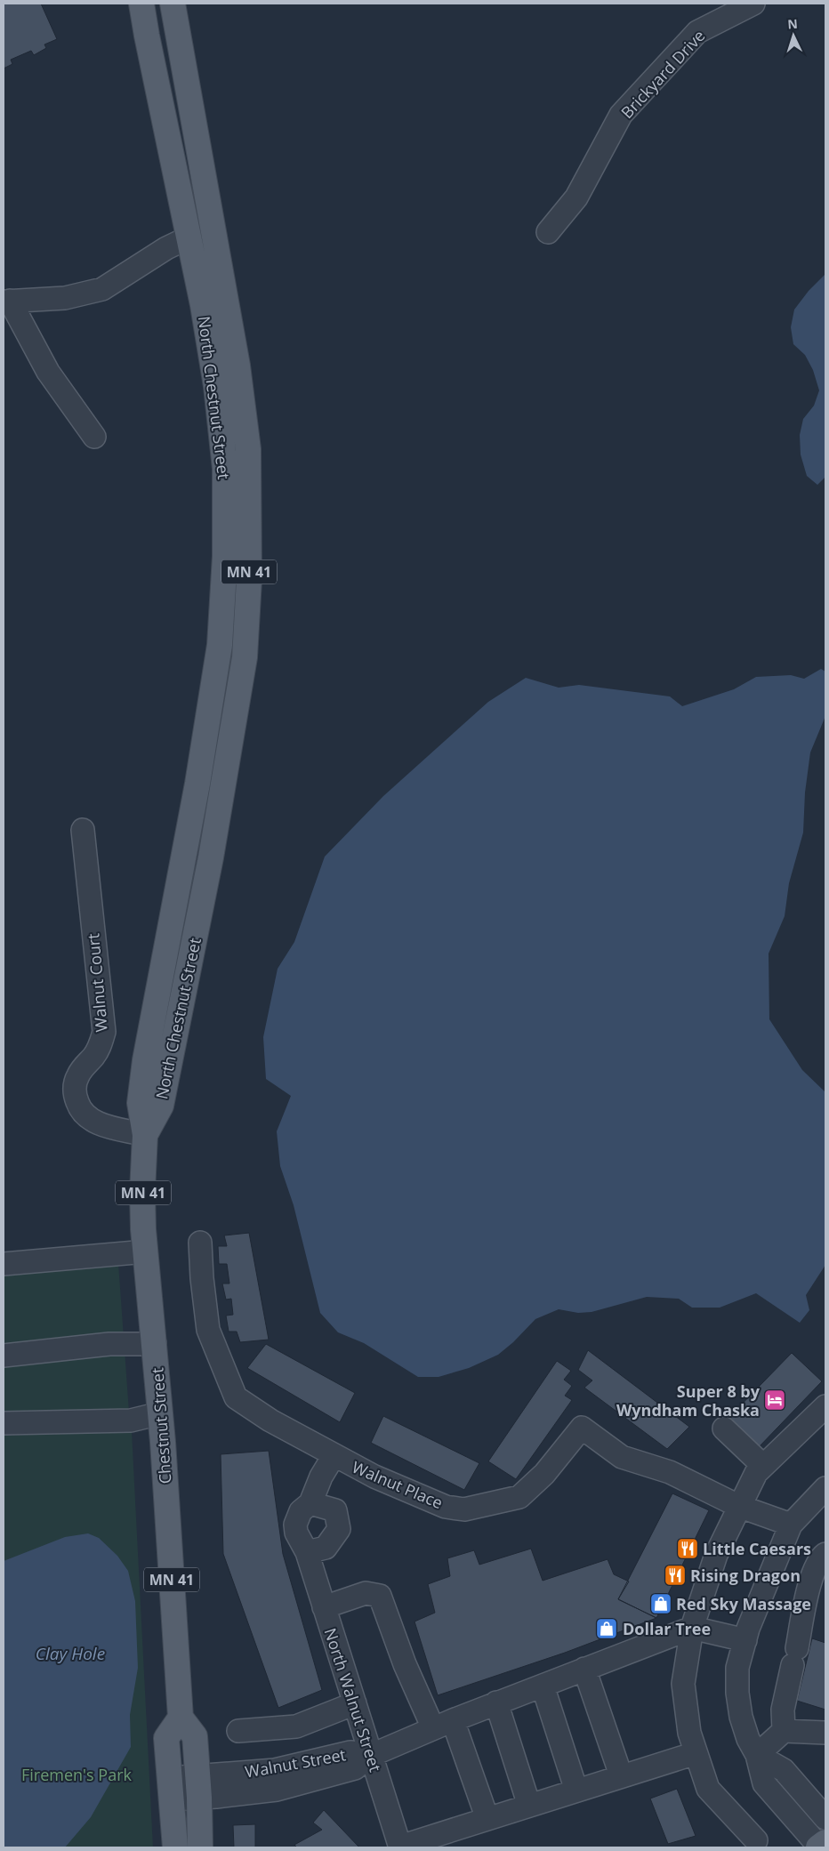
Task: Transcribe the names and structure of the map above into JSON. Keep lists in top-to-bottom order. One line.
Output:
{"streets":{"main road":["North Chestnut Street","MN 41","Chestnut Street"],"street":["Brickyard Drive","Walnut Court","Walnut Place","North Walnut Street","Walnut Street"]},"crossings":[["North Chestnut Street","Walnut Court"],["North Chestnut Street","Chestnut Street"],["Walnut Court","Chestnut Street"],["North Walnut Street","Walnut Street"]],"water":["Clay Hole"],"parks":["Firemen's Park"],"places":{"hotel":["Super 8 by Wyndham Chaska"],"restaurant":["Little Caesars","Rising Dragon"],"shop":["Red Sky Massage","Dollar Tree"]},"north":"top"}
